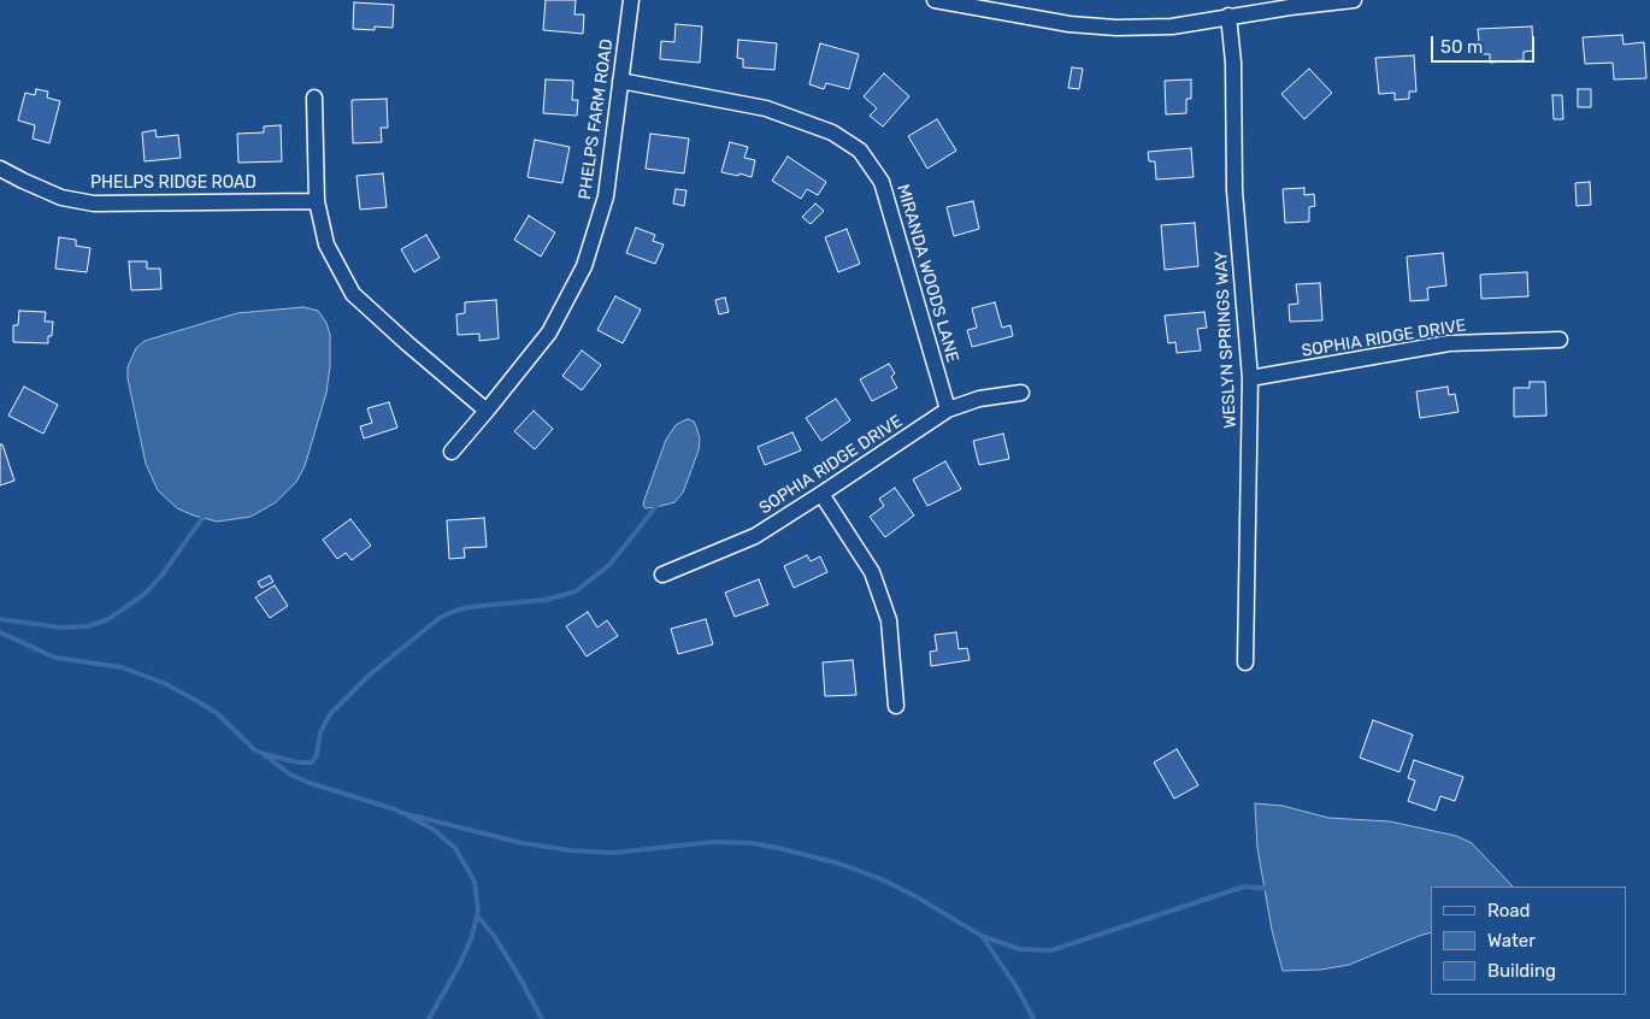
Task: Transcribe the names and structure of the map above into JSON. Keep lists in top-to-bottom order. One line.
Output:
{"streets":{"street":["PHELPS FARM ROAD","PHELPS RIDGE ROAD","MIRANDA WOODS LANE","SOPHIA RIDGE DRIVE","WESLYN SPRINGS WAY"]},"crossings":[["PHELPS FARM ROAD","MIRANDA WOODS LANE"],["MIRANDA WOODS LANE","SOPHIA RIDGE DRIVE"],["SOPHIA RIDGE DRIVE","WESLYN SPRINGS WAY"]],"legend":["Road","Water","Building"],"scale_bar":"50 m"}
